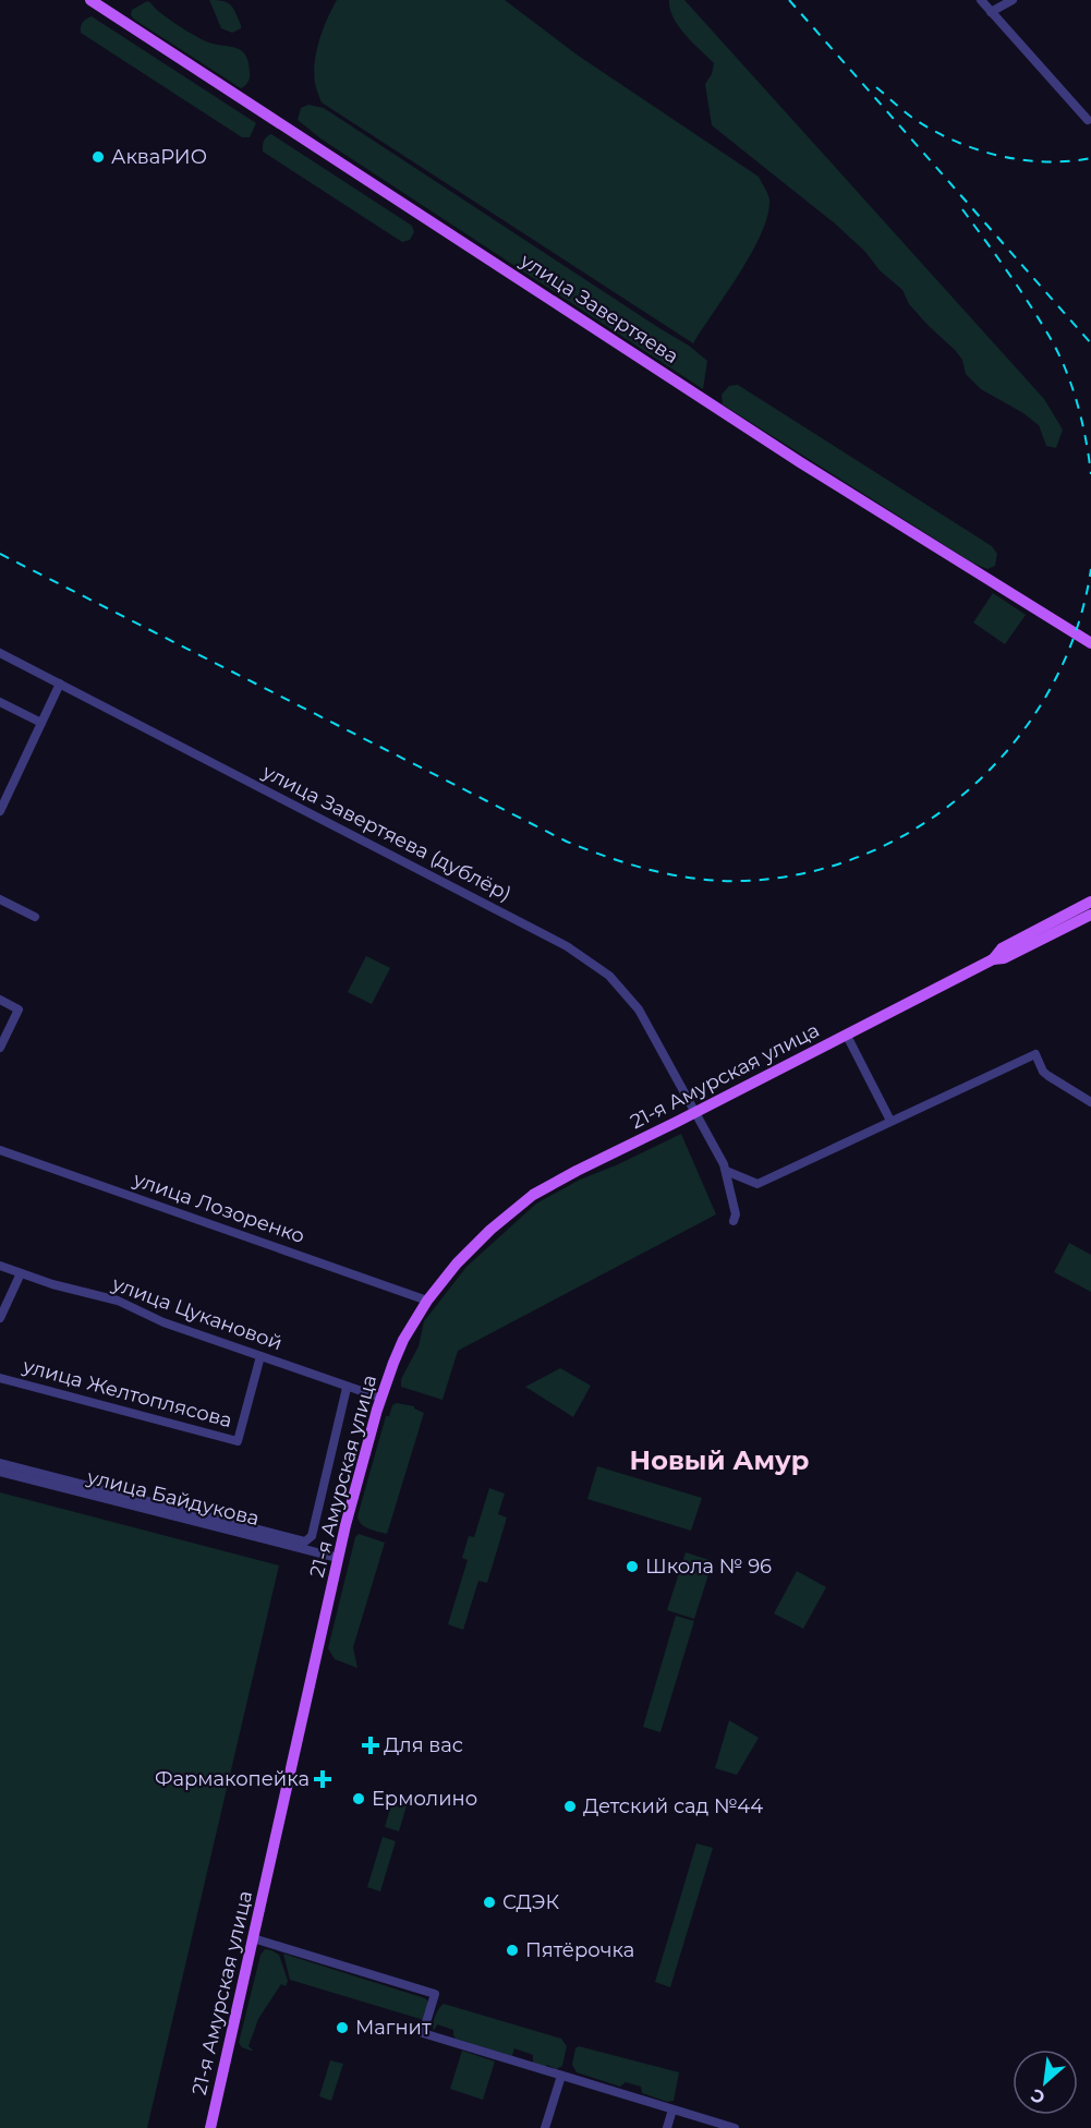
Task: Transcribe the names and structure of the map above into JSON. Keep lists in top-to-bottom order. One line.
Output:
{"streets":{"main road":["улица Завертяева","21-я Амурская улица"],"street":["улица Завертяева (дублёр)","улица Лозоренко","улица Цукановой","улица Желтоплясова","улица Байдукова"]},"crossings":[["улица Завертяева (дублёр)","21-я Амурская улица"],["21-я Амурская улица","улица Лозоренко"],["21-я Амурская улица","улица Цукановой"],["21-я Амурская улица","улица Байдукова"],["улица Цукановой","улица Желтоплясова"],["улица Цукановой","улица Байдукова"]],"districts":["Новый Амур"],"places":{"other":["АкваРИО","Школа № 96","Ермолино","Детский сад №44","СДЭК","Пятёрочка","Магнит"],"health":["Для вас","Фармакопейка"]},"north":"bottom left"}
